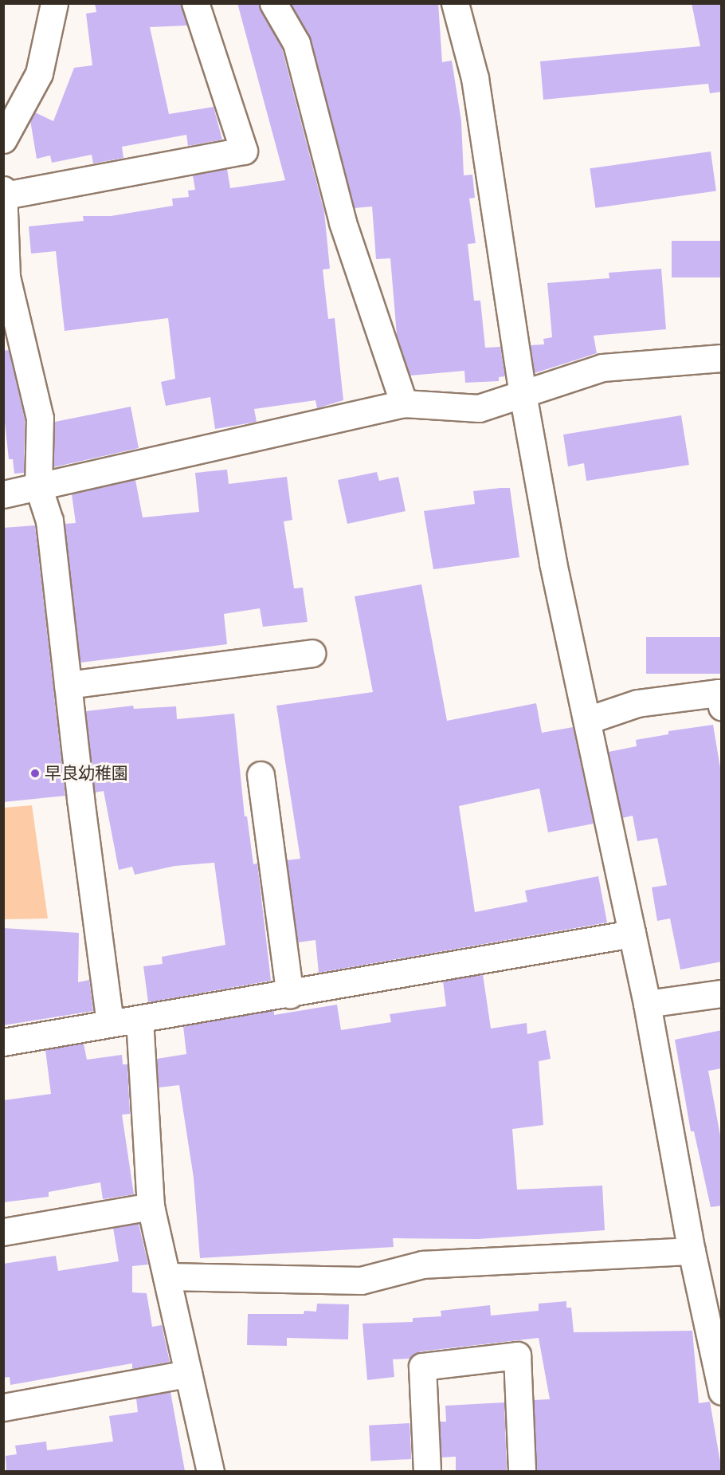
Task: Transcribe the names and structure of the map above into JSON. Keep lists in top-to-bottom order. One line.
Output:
{"places":["早良幼稚園"]}
